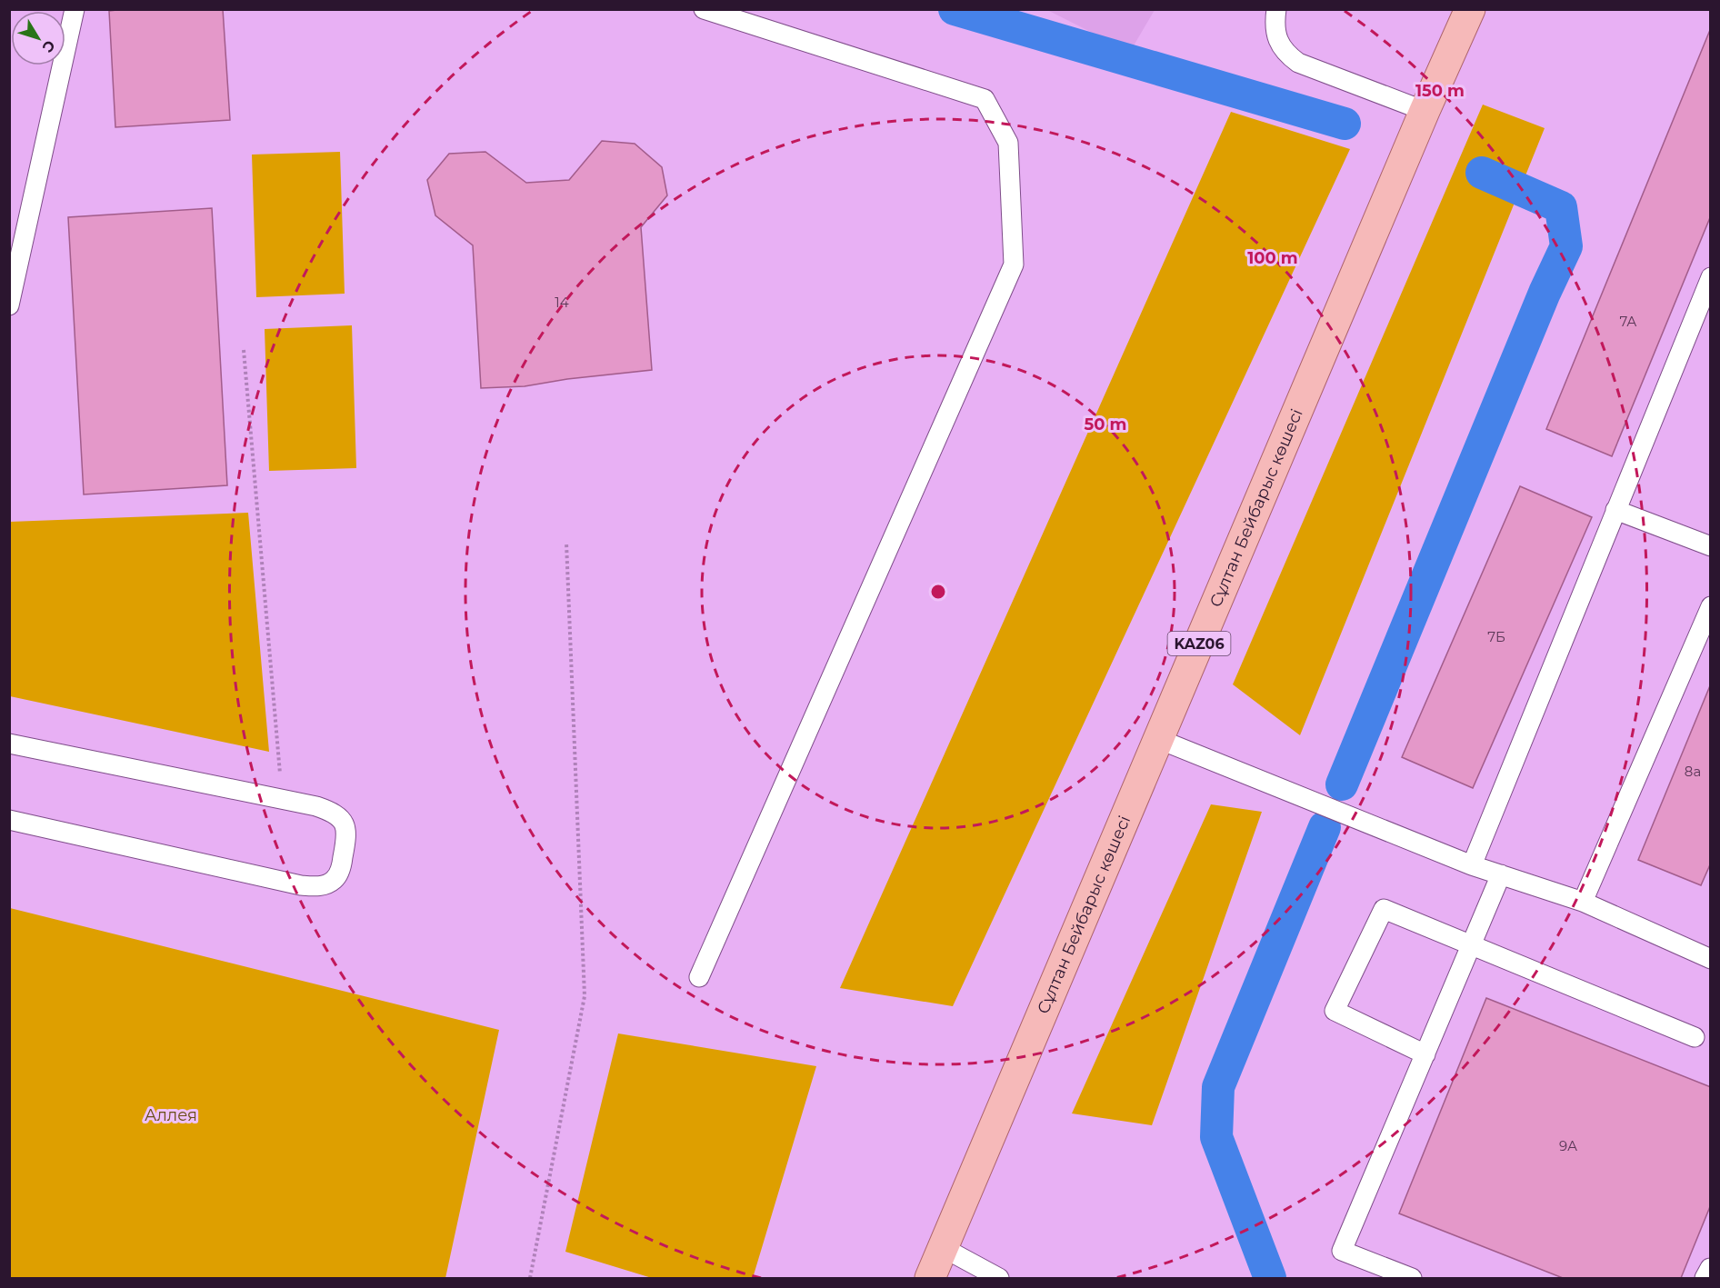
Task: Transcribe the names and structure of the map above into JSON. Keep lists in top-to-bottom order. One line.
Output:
{"streets":{"main road":["Сұлтан Бейбарыс көшесі","KAZ06"]},"parks":["Аллея"],"house_numbers":["14","7А","7Б","8а","9А"],"north":"bottom right","rings":["150 m","100 m","50 m"]}
